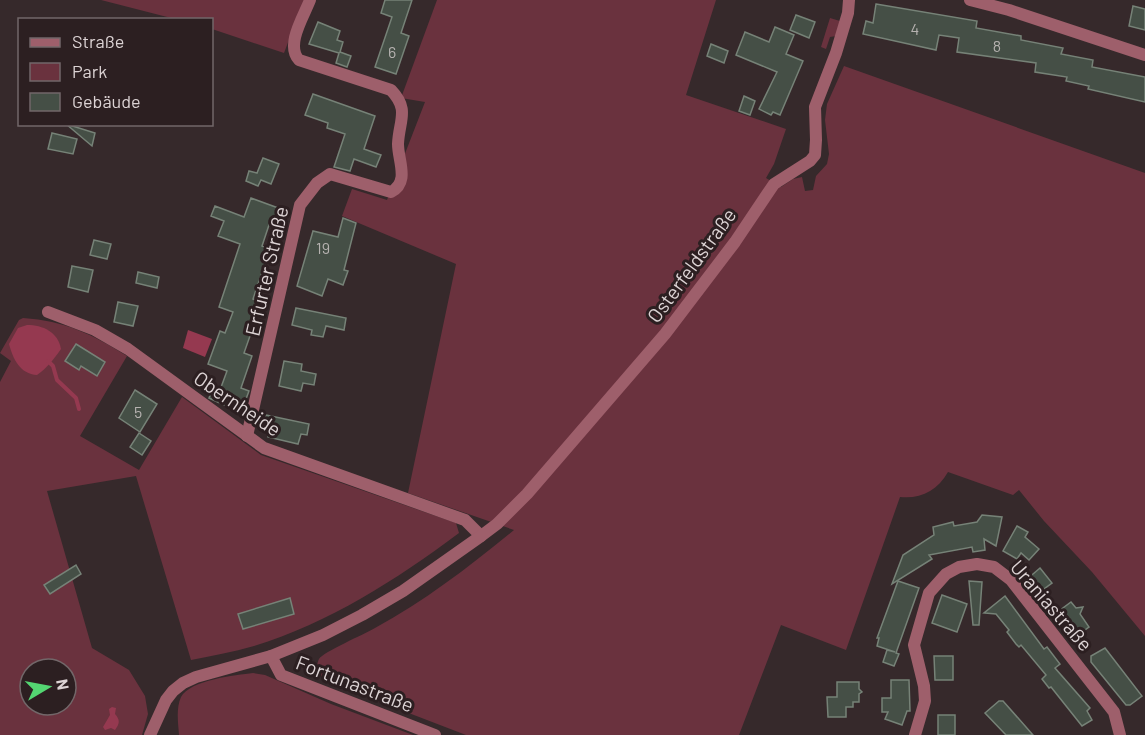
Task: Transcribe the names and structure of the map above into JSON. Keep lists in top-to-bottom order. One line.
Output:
{"streets":{"street":["Osterfeldstraße","Erfurter Straße","Obernheide","Uraniastraße","Fortunastraße"]},"crossings":[["Osterfeldstraße","Obernheide"],["Erfurter Straße","Obernheide"]],"house_numbers":["4","8","6","19","5"],"legend":["Straße","Park","Gebäude"],"north":"right"}
